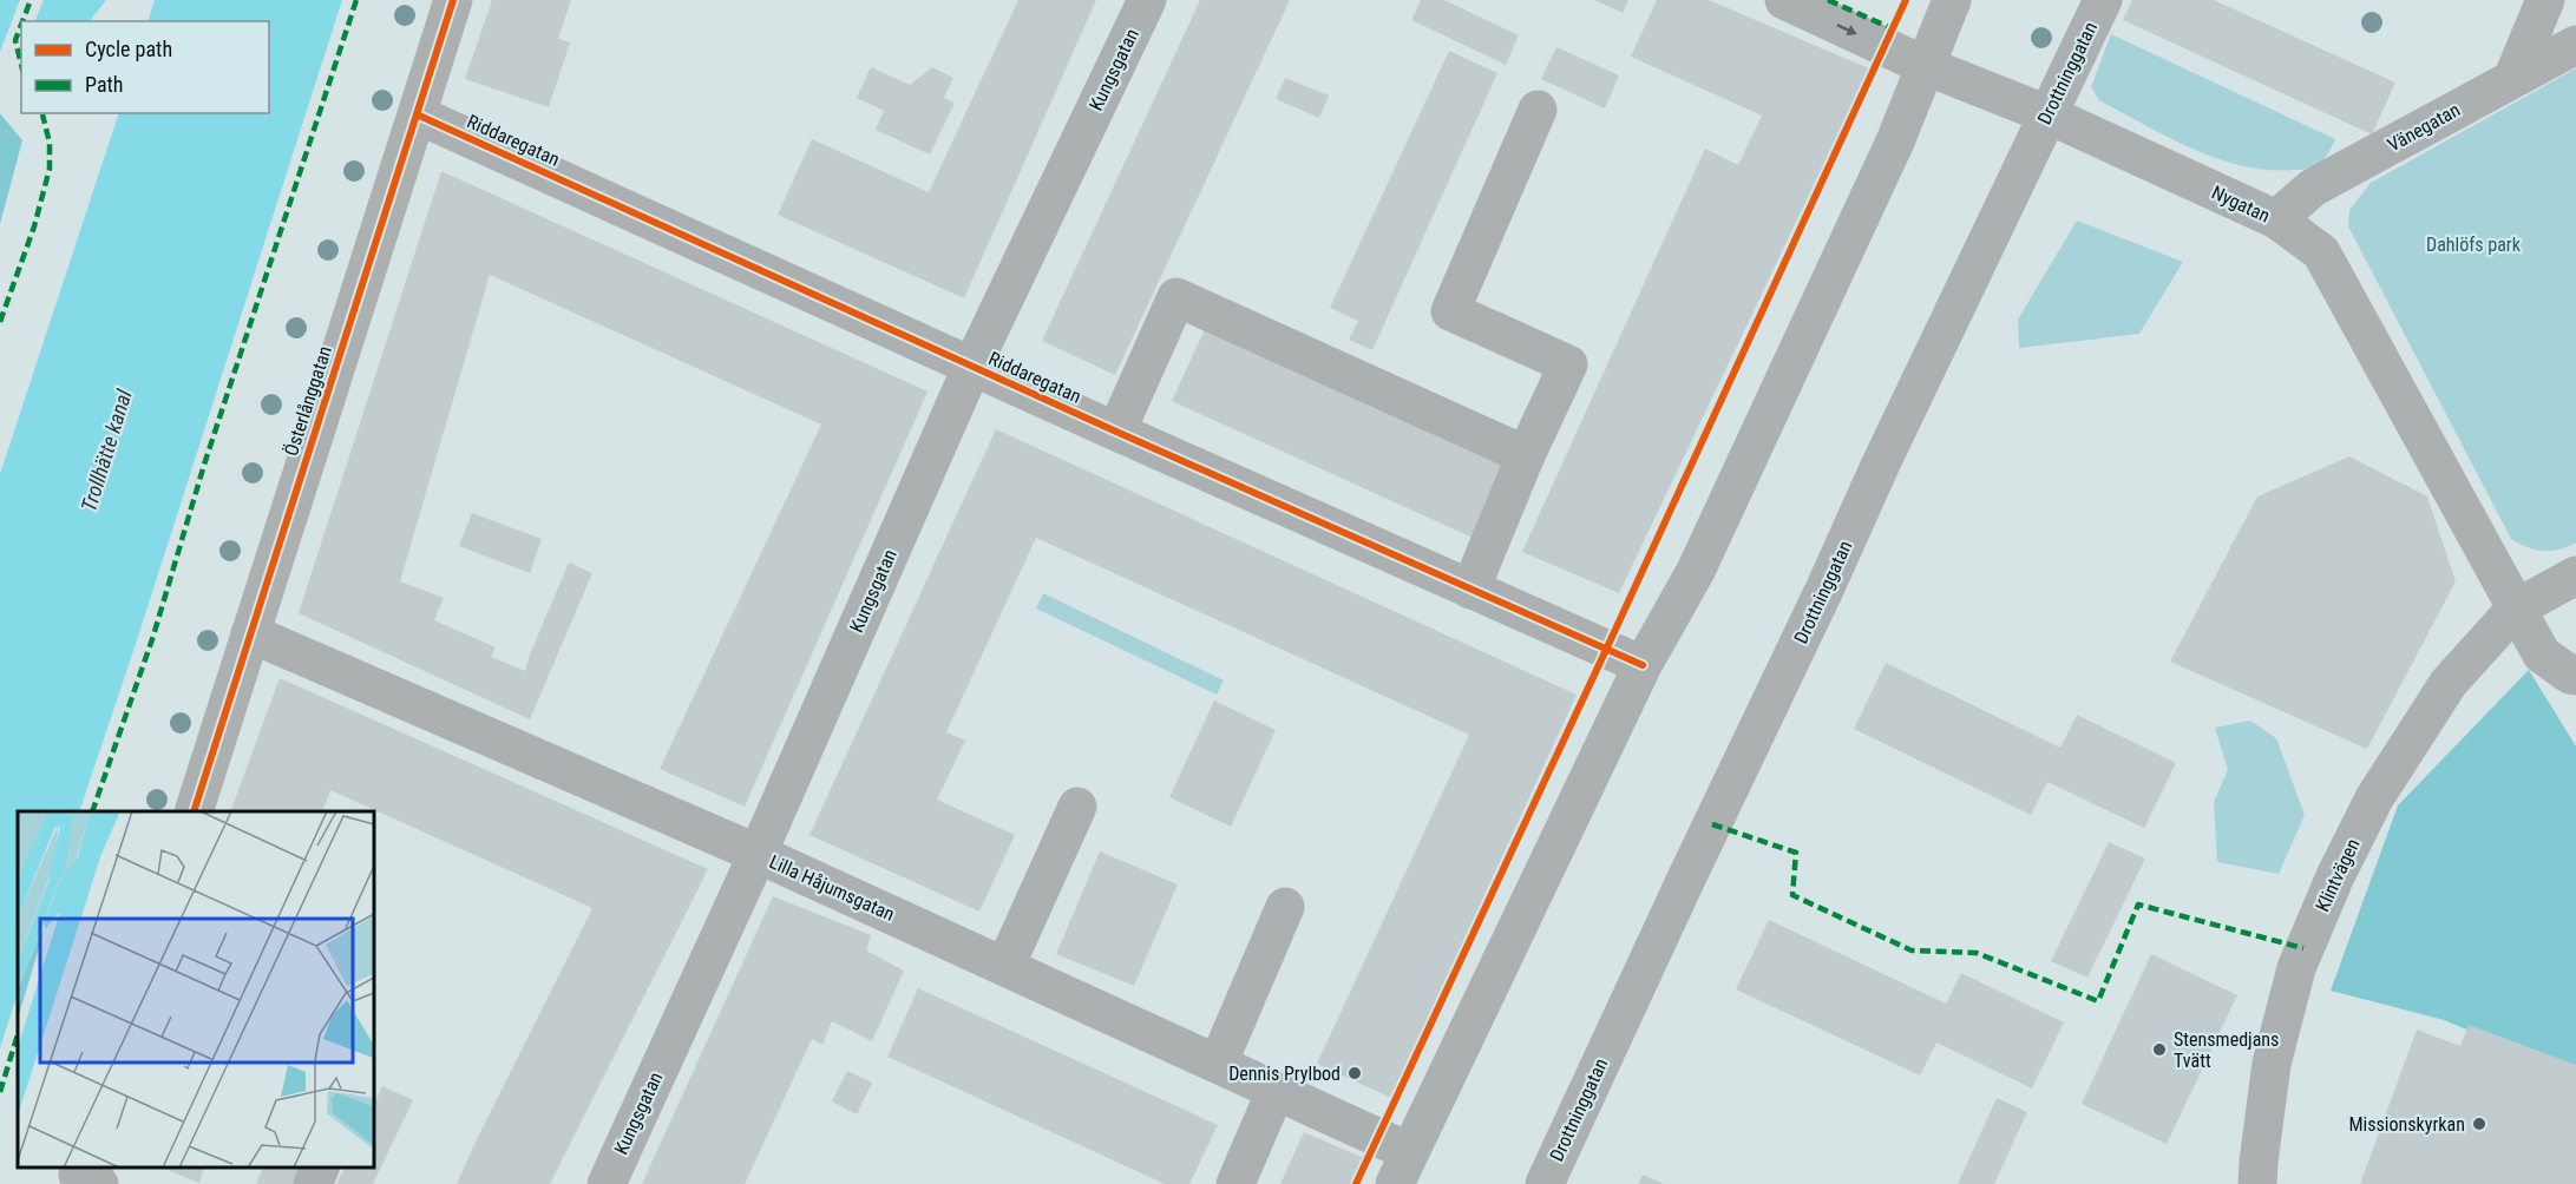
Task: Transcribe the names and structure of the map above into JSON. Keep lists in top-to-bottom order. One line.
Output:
{"streets":{"street":["Kungsgatan","Drottninggatan","Vänegatan","Riddaregatan","Nygatan","Österlånggatan","Klintvägen","Lilla Håjumsgatan"]},"crossings":[["Kungsgatan","Riddaregatan"],["Kungsgatan","Lilla Håjumsgatan"],["Drottninggatan","Nygatan"],["Vänegatan","Nygatan"],["Riddaregatan","Österlånggatan"],["Nygatan","Klintvägen"],["Österlånggatan","Lilla Håjumsgatan"]],"water":["Trollhätte kanal"],"parks":["Dahlöfs park"],"places":["Stensmedjans Tvätt","Dennis Prylbod","Missionskyrkan"],"legend":["Cycle path","Path"]}
